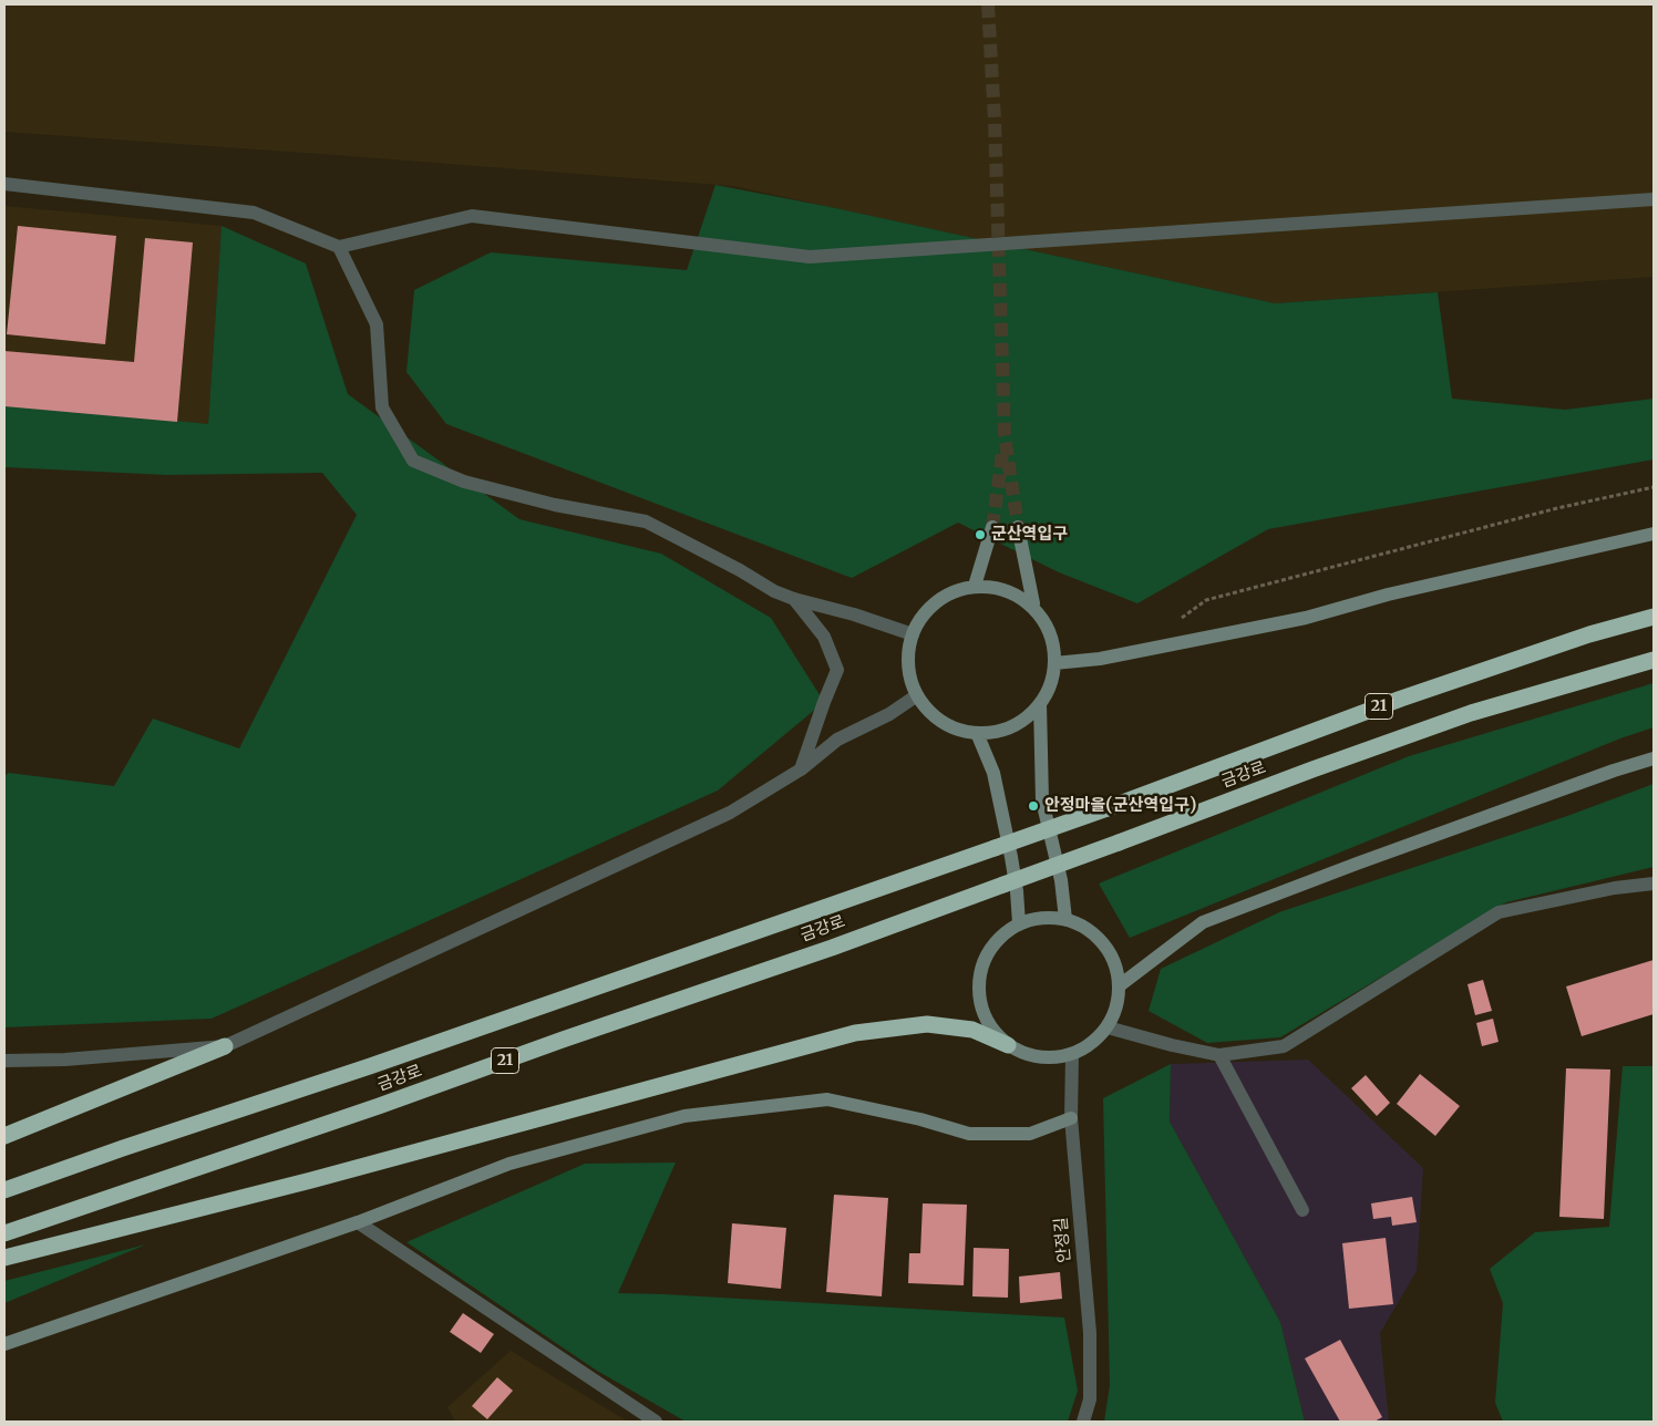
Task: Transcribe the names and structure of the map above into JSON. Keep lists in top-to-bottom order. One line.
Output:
{"streets":{"highway":["21","금강로"],"street":["안정길"]},"places":["군산역입구","안정마을(군산역입구)"]}
